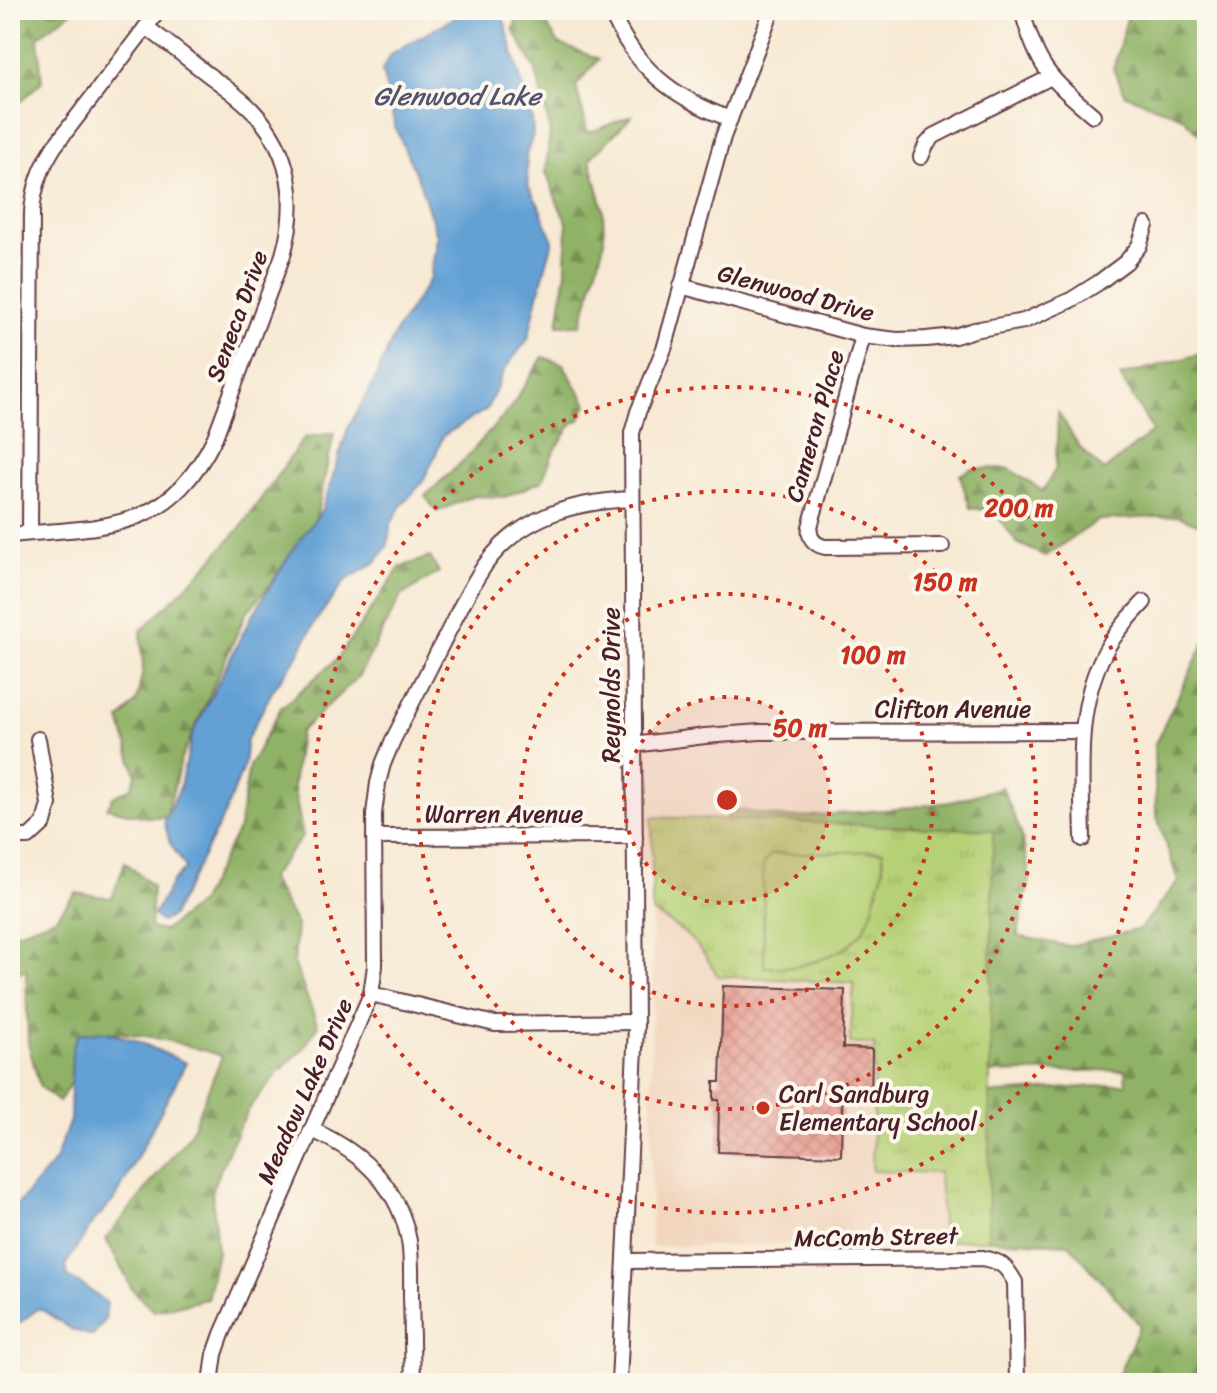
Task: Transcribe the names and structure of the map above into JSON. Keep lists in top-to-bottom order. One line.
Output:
{"streets":{"street":["Glenwood Drive","Seneca Drive","Cameron Place","Reynolds Drive","Clifton Avenue","Warren Avenue","Meadow Lake Drive","McComb Street"]},"crossings":[["Glenwood Drive","Cameron Place"],["Glenwood Drive","Reynolds Drive"],["Reynolds Drive","Clifton Avenue"],["Reynolds Drive","Warren Avenue"],["Reynolds Drive","Meadow Lake Drive"],["Reynolds Drive","McComb Street"],["Warren Avenue","Meadow Lake Drive"]],"water":["Glenwood Lake"],"places":["Carl Sandburg Elementary School"],"rings":["200 m","150 m","100 m","50 m"]}
